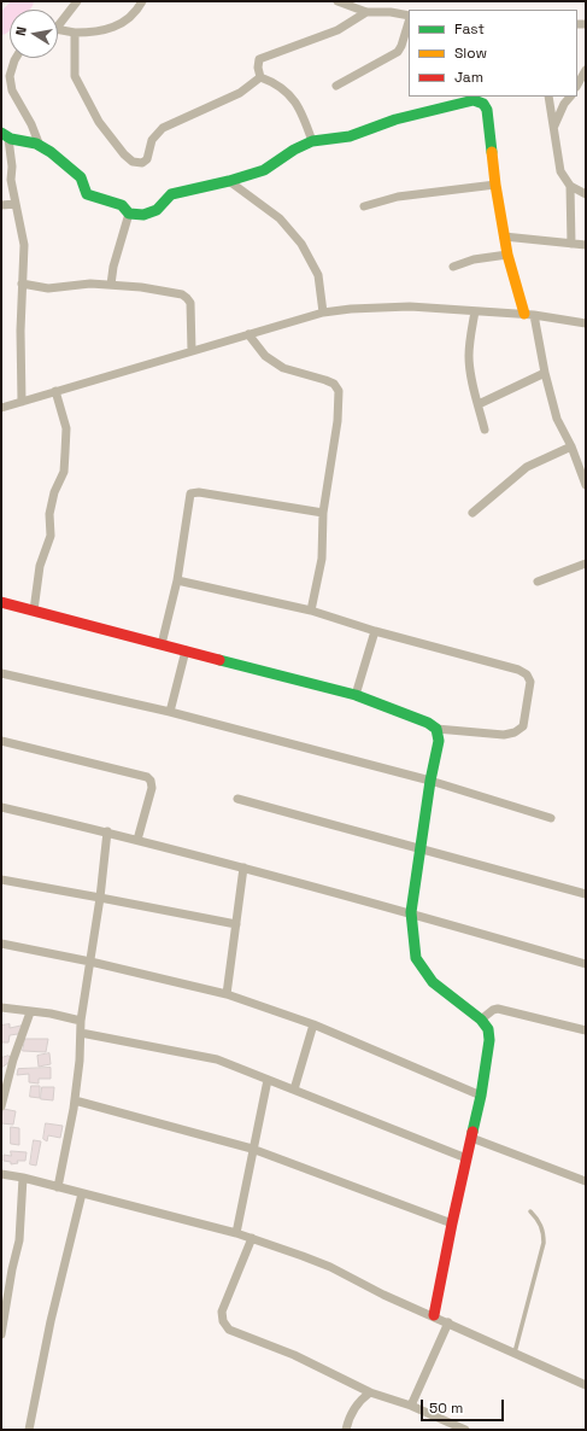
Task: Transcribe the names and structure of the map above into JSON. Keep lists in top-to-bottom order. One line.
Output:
{"legend":["Fast","Slow","Jam"],"scale_bar":"50 m","north":"left"}
